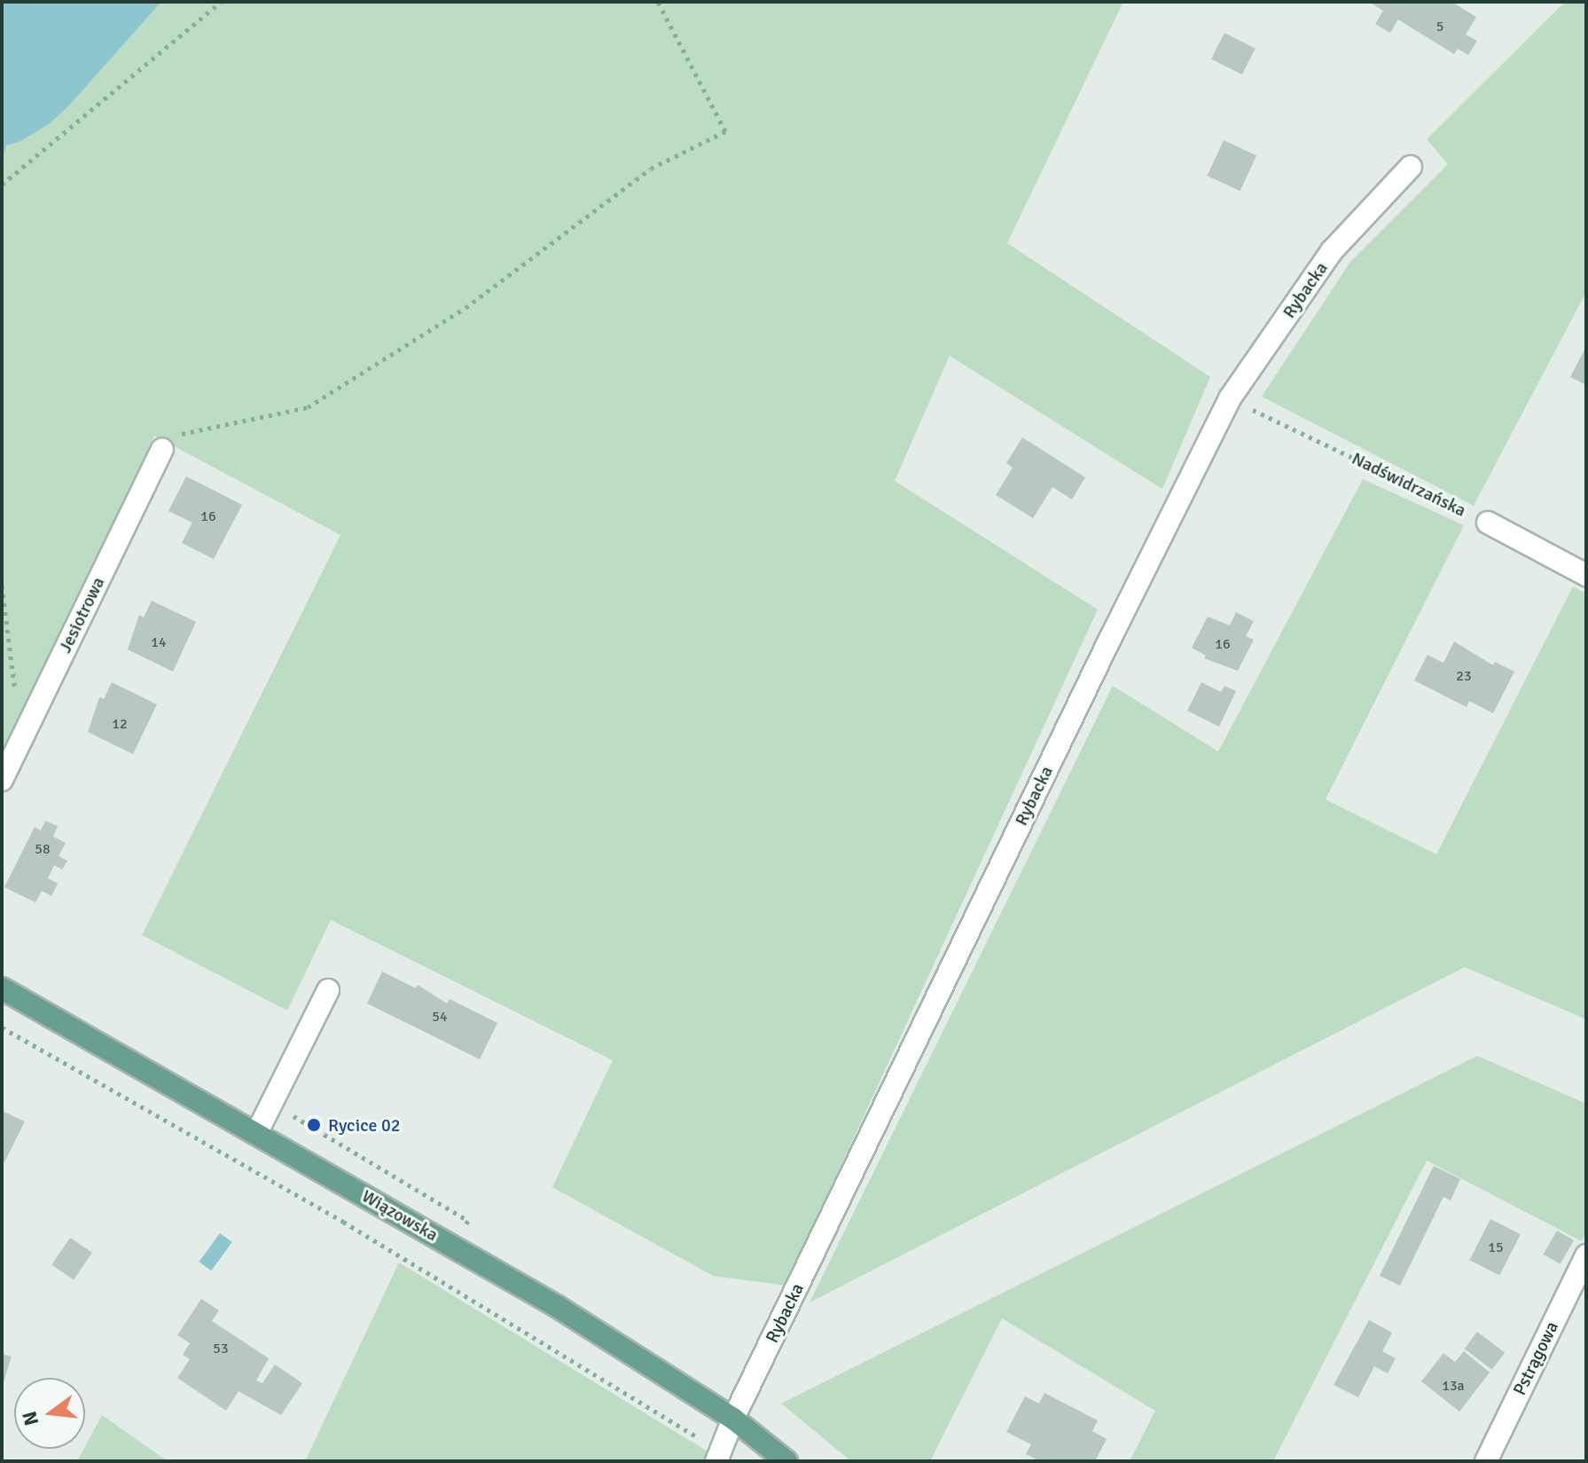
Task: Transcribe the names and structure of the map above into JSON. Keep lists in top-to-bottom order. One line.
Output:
{"streets":{"main road":["Wiązowska"],"street":["Rybacka","Nadświdrzańska","Jesiotrowa","Pstrągowa"]},"crossings":[["Rybacka","Nadświdrzańska"],["Rybacka","Wiązowska"]],"places":["Rycice 02"],"house_numbers":["5","16","14","16","23","12","58","54","15","53","13a"],"north":"left"}
